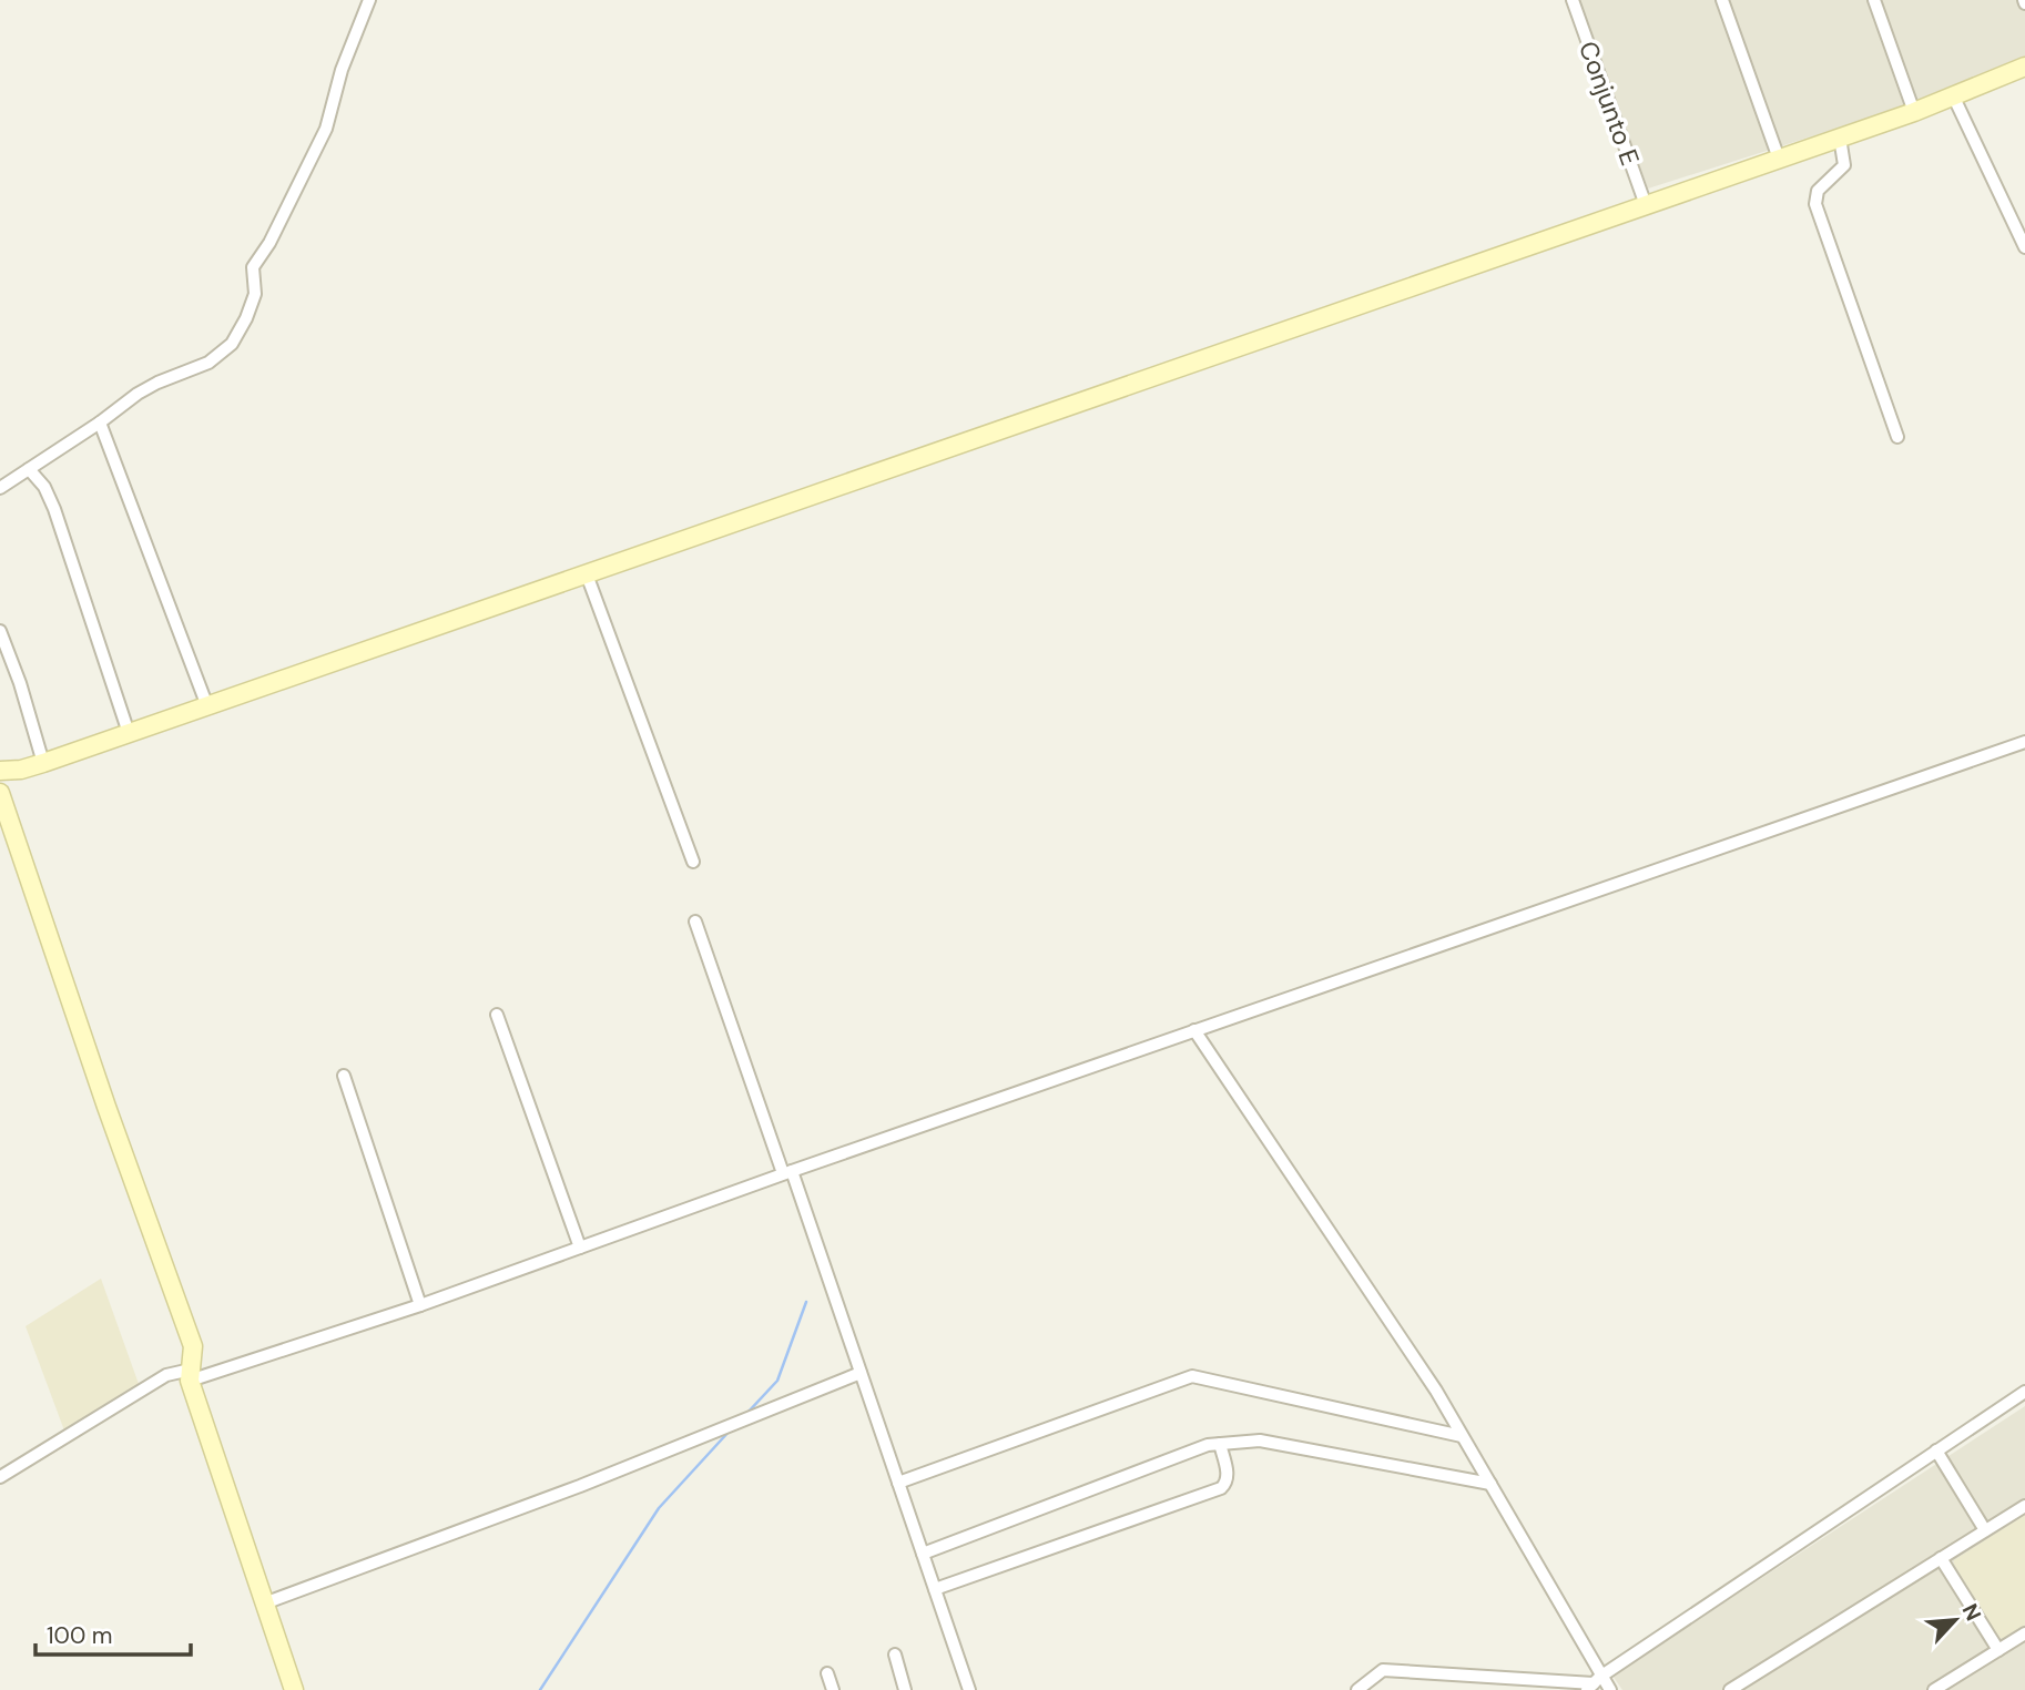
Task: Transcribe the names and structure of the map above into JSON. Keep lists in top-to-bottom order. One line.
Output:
{"streets":{"street":["Conjunto E"]},"scale_bar":"100 m","north":"top right"}
